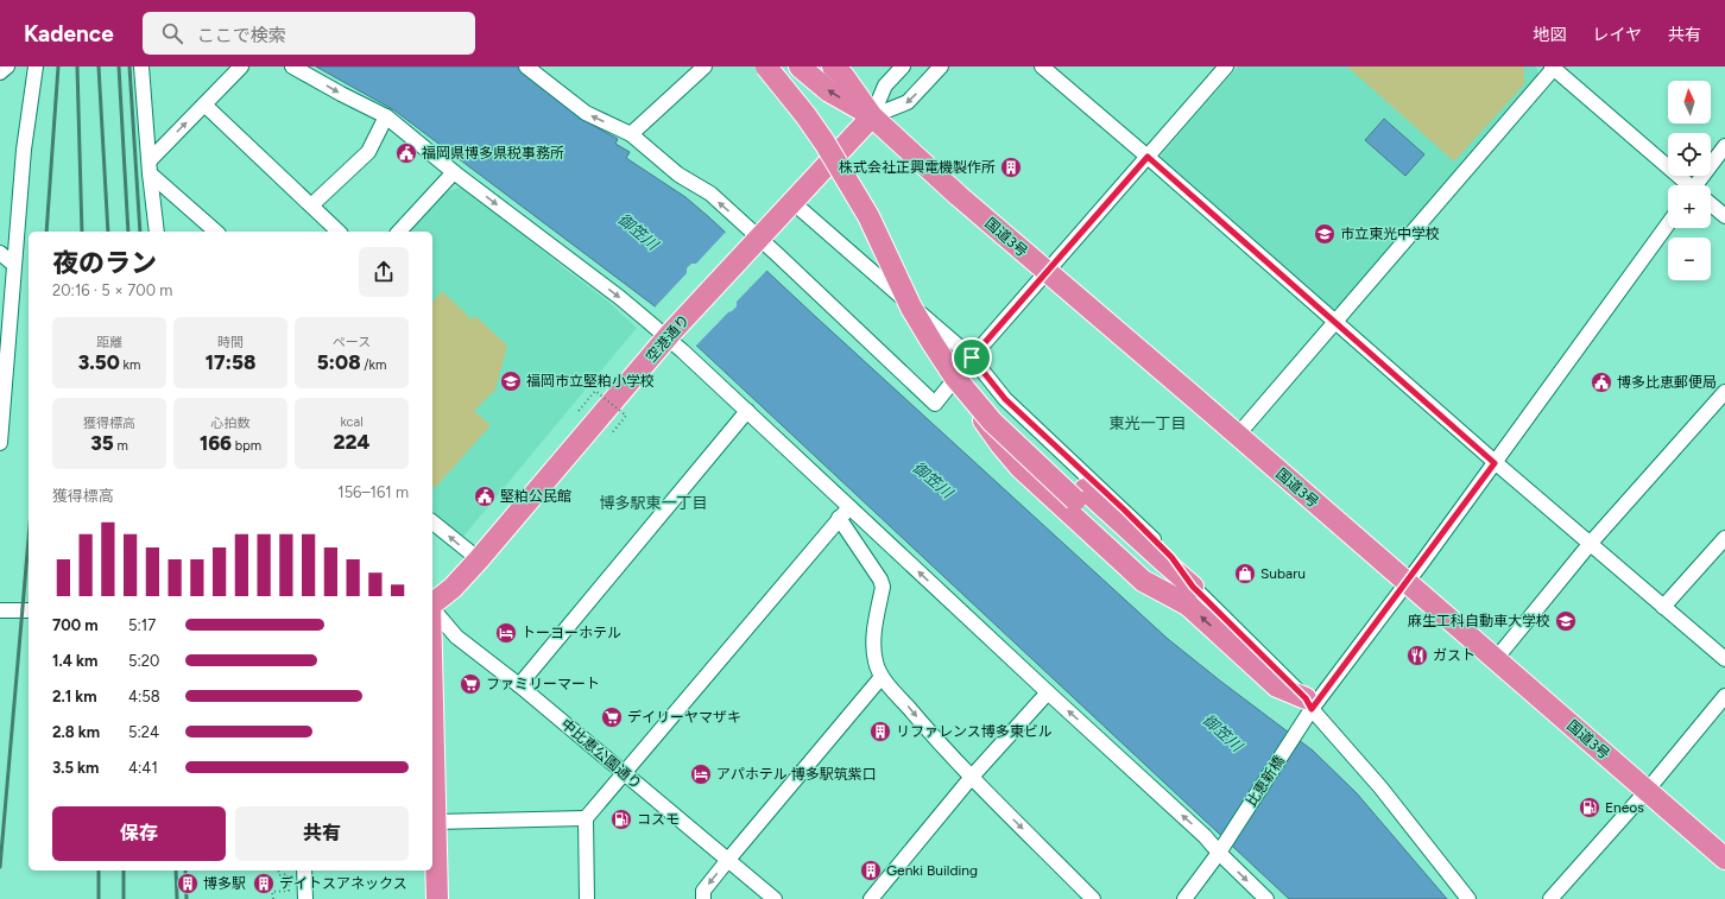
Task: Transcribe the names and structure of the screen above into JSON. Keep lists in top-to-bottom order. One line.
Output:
{"streets":{"highway":["国道3号","空港通り"],"street":["中比恵公園通り","比恵新橋"]},"crossings":[["国道3号","空港通り"],["国道3号","比恵新橋"]],"districts":["東光一丁目","博多駅東一丁目"],"water":["御笠川"],"places":{"public building":["福岡県博多県税事務所","博多比恵郵便局","堅粕公民館"],"building":["株式会社正興電機製作所","リファレンス博多東ビル","Genki Building","博多駅","デイトスアネックス"],"school or university":["市立東光中学校","福岡市立堅粕小学校","麻生工科自動車大学校"],"shop":["Subaru"],"hotel":["トーヨーホテル","アパホテル 博多駅筑紫口"],"restaurant":["ガスト"],"supermarket":["ファミリーマート","デイリーヤマザキ"],"fuel station":["Eneos","コスモ"]},"north":"top","page":{"header":"Kadence","search":"ここで検索","nav":["地図","レイヤ","共有"],"map_buttons":["+","−"],"heading":["夜のラン","20:16 · 5 × 700 m"],"stats":[["距離","3.50 km"],["時間","17:58"],["ペース","5:08 /km"],["獲得標高","35 m"],["心拍数","166 bpm"],["kcal","224"]],"chart":["獲得標高","156–161 m"],"list":[{"name":"700 m","note":"5:17"},{"name":"1.4 km","note":"5:20"},{"name":"2.1 km","note":"4:58"},{"name":"2.8 km","note":"5:24"},{"name":"3.5 km","note":"4:41"}],"buttons":["保存","共有"]}}
